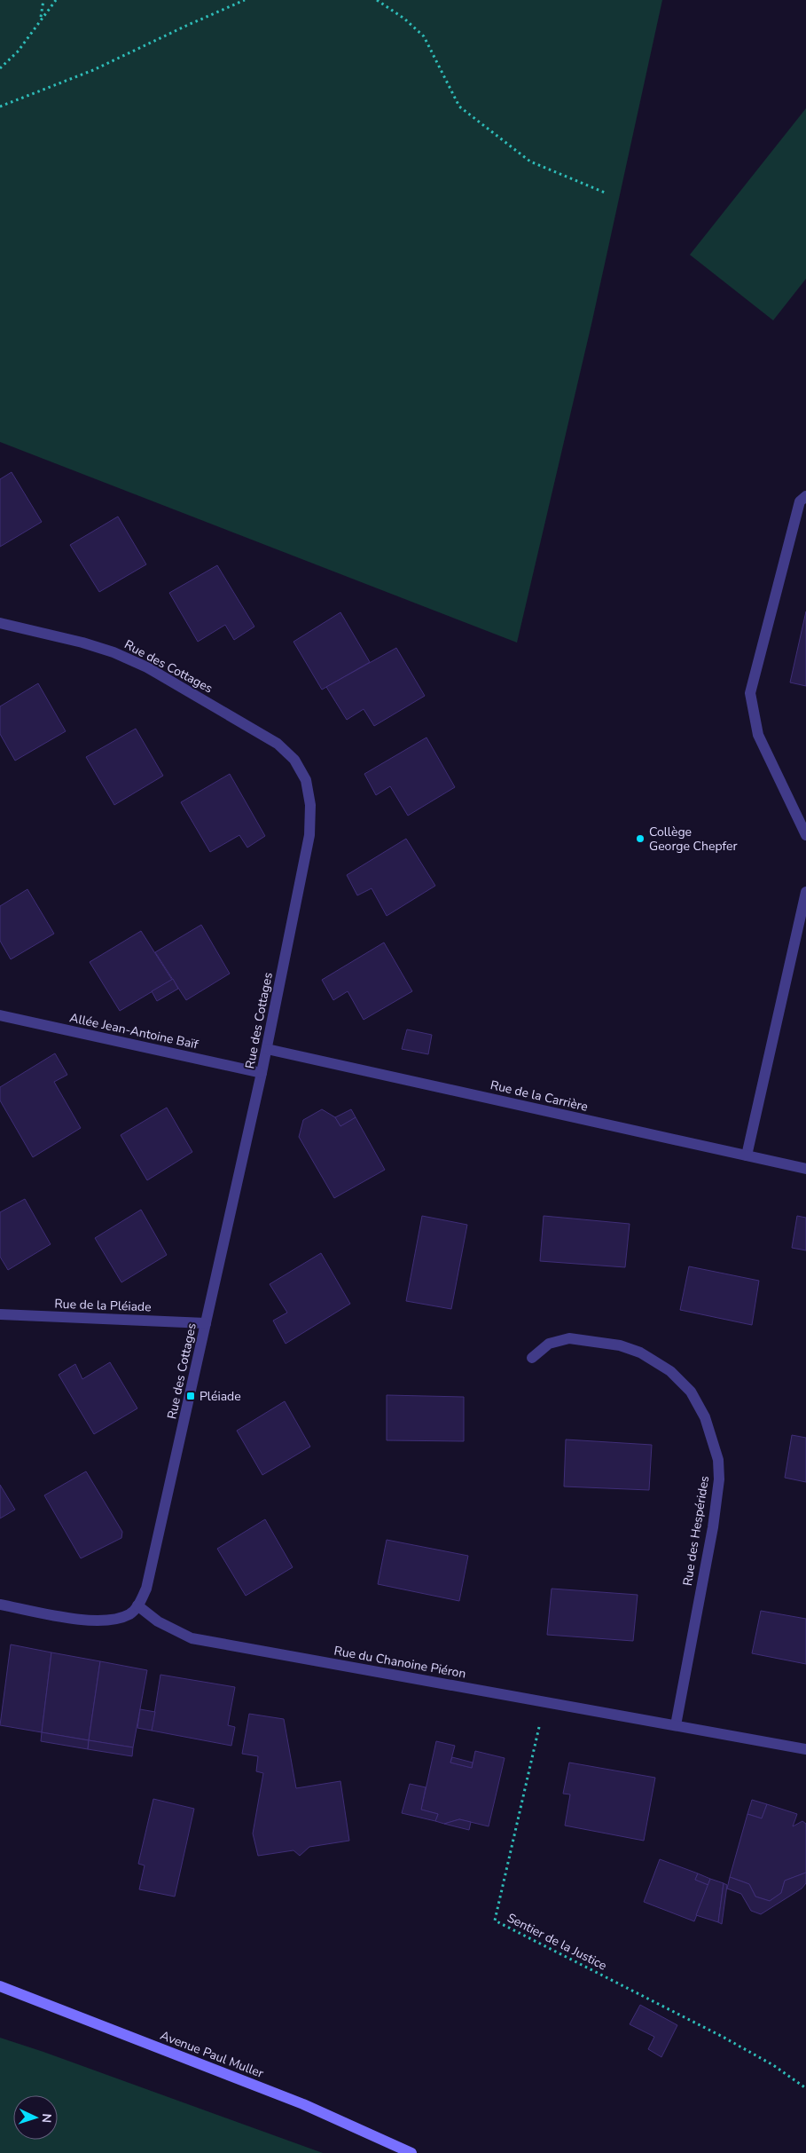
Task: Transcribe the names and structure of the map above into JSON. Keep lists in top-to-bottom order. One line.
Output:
{"streets":{"main road":["Avenue Paul Muller"],"street":["Rue des Cottages","Allée Jean-Antoine Baïf","Rue de la Carrière","Rue de la Pléiade","Rue des Hespérides","Rue du Chanoine Piéron"],"path":["Sentier de la Justice"]},"crossings":[["Rue des Cottages","Allée Jean-Antoine Baïf"],["Rue des Cottages","Rue de la Carrière"],["Rue des Cottages","Rue de la Pléiade"],["Rue des Cottages","Rue du Chanoine Piéron"],["Rue des Hespérides","Rue du Chanoine Piéron"],["Rue du Chanoine Piéron","Sentier de la Justice"]],"places":{"other":["Collège George Chepfer"],"transit":["Pléiade"]},"north":"right"}
